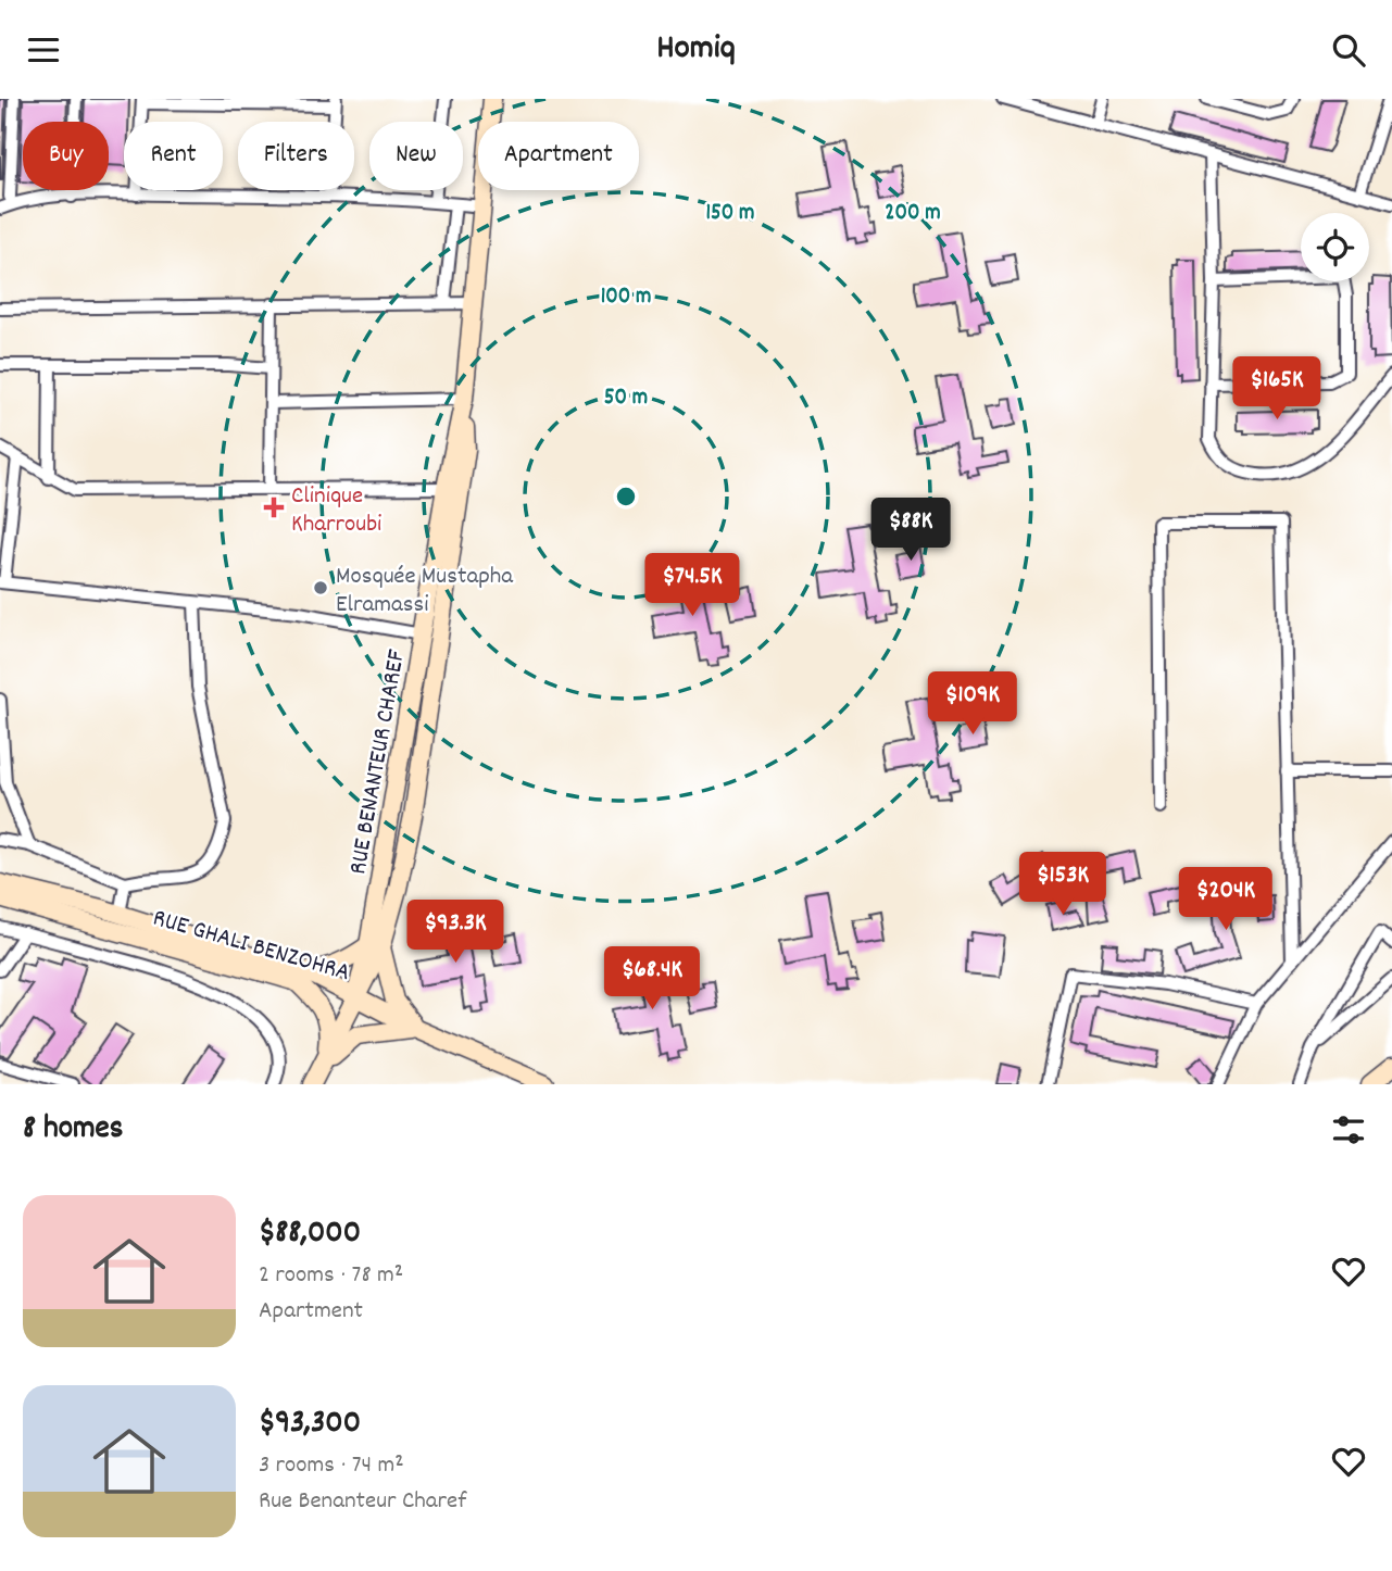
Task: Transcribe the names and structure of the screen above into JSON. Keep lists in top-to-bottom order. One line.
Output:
{"streets":{"main road":["RUE BENANTEUR CHAREF","RUE GHALI BENZOHRA"]},"crossings":[["RUE BENANTEUR CHAREF","RUE GHALI BENZOHRA"]],"places":{"health":["Clinique Kharroubi"],"other":["Mosquée Mustapha Elramassi"]},"page":{"header":"Homiq","chip":["Buy","Rent","Filters","New","Apartment"],"price":["$165K","$88K","$74.5K","$109K","$153K","$204K","$93.3K","$68.4K"],"heading":"8 homes","list":[{"name":"$88,000","note":"2 rooms · 78 m² · Apartment"},{"name":"$93,300","note":"3 rooms · 74 m² · Rue Benanteur Charef"}]},"rings":["200 m","150 m","100 m","50 m"]}
